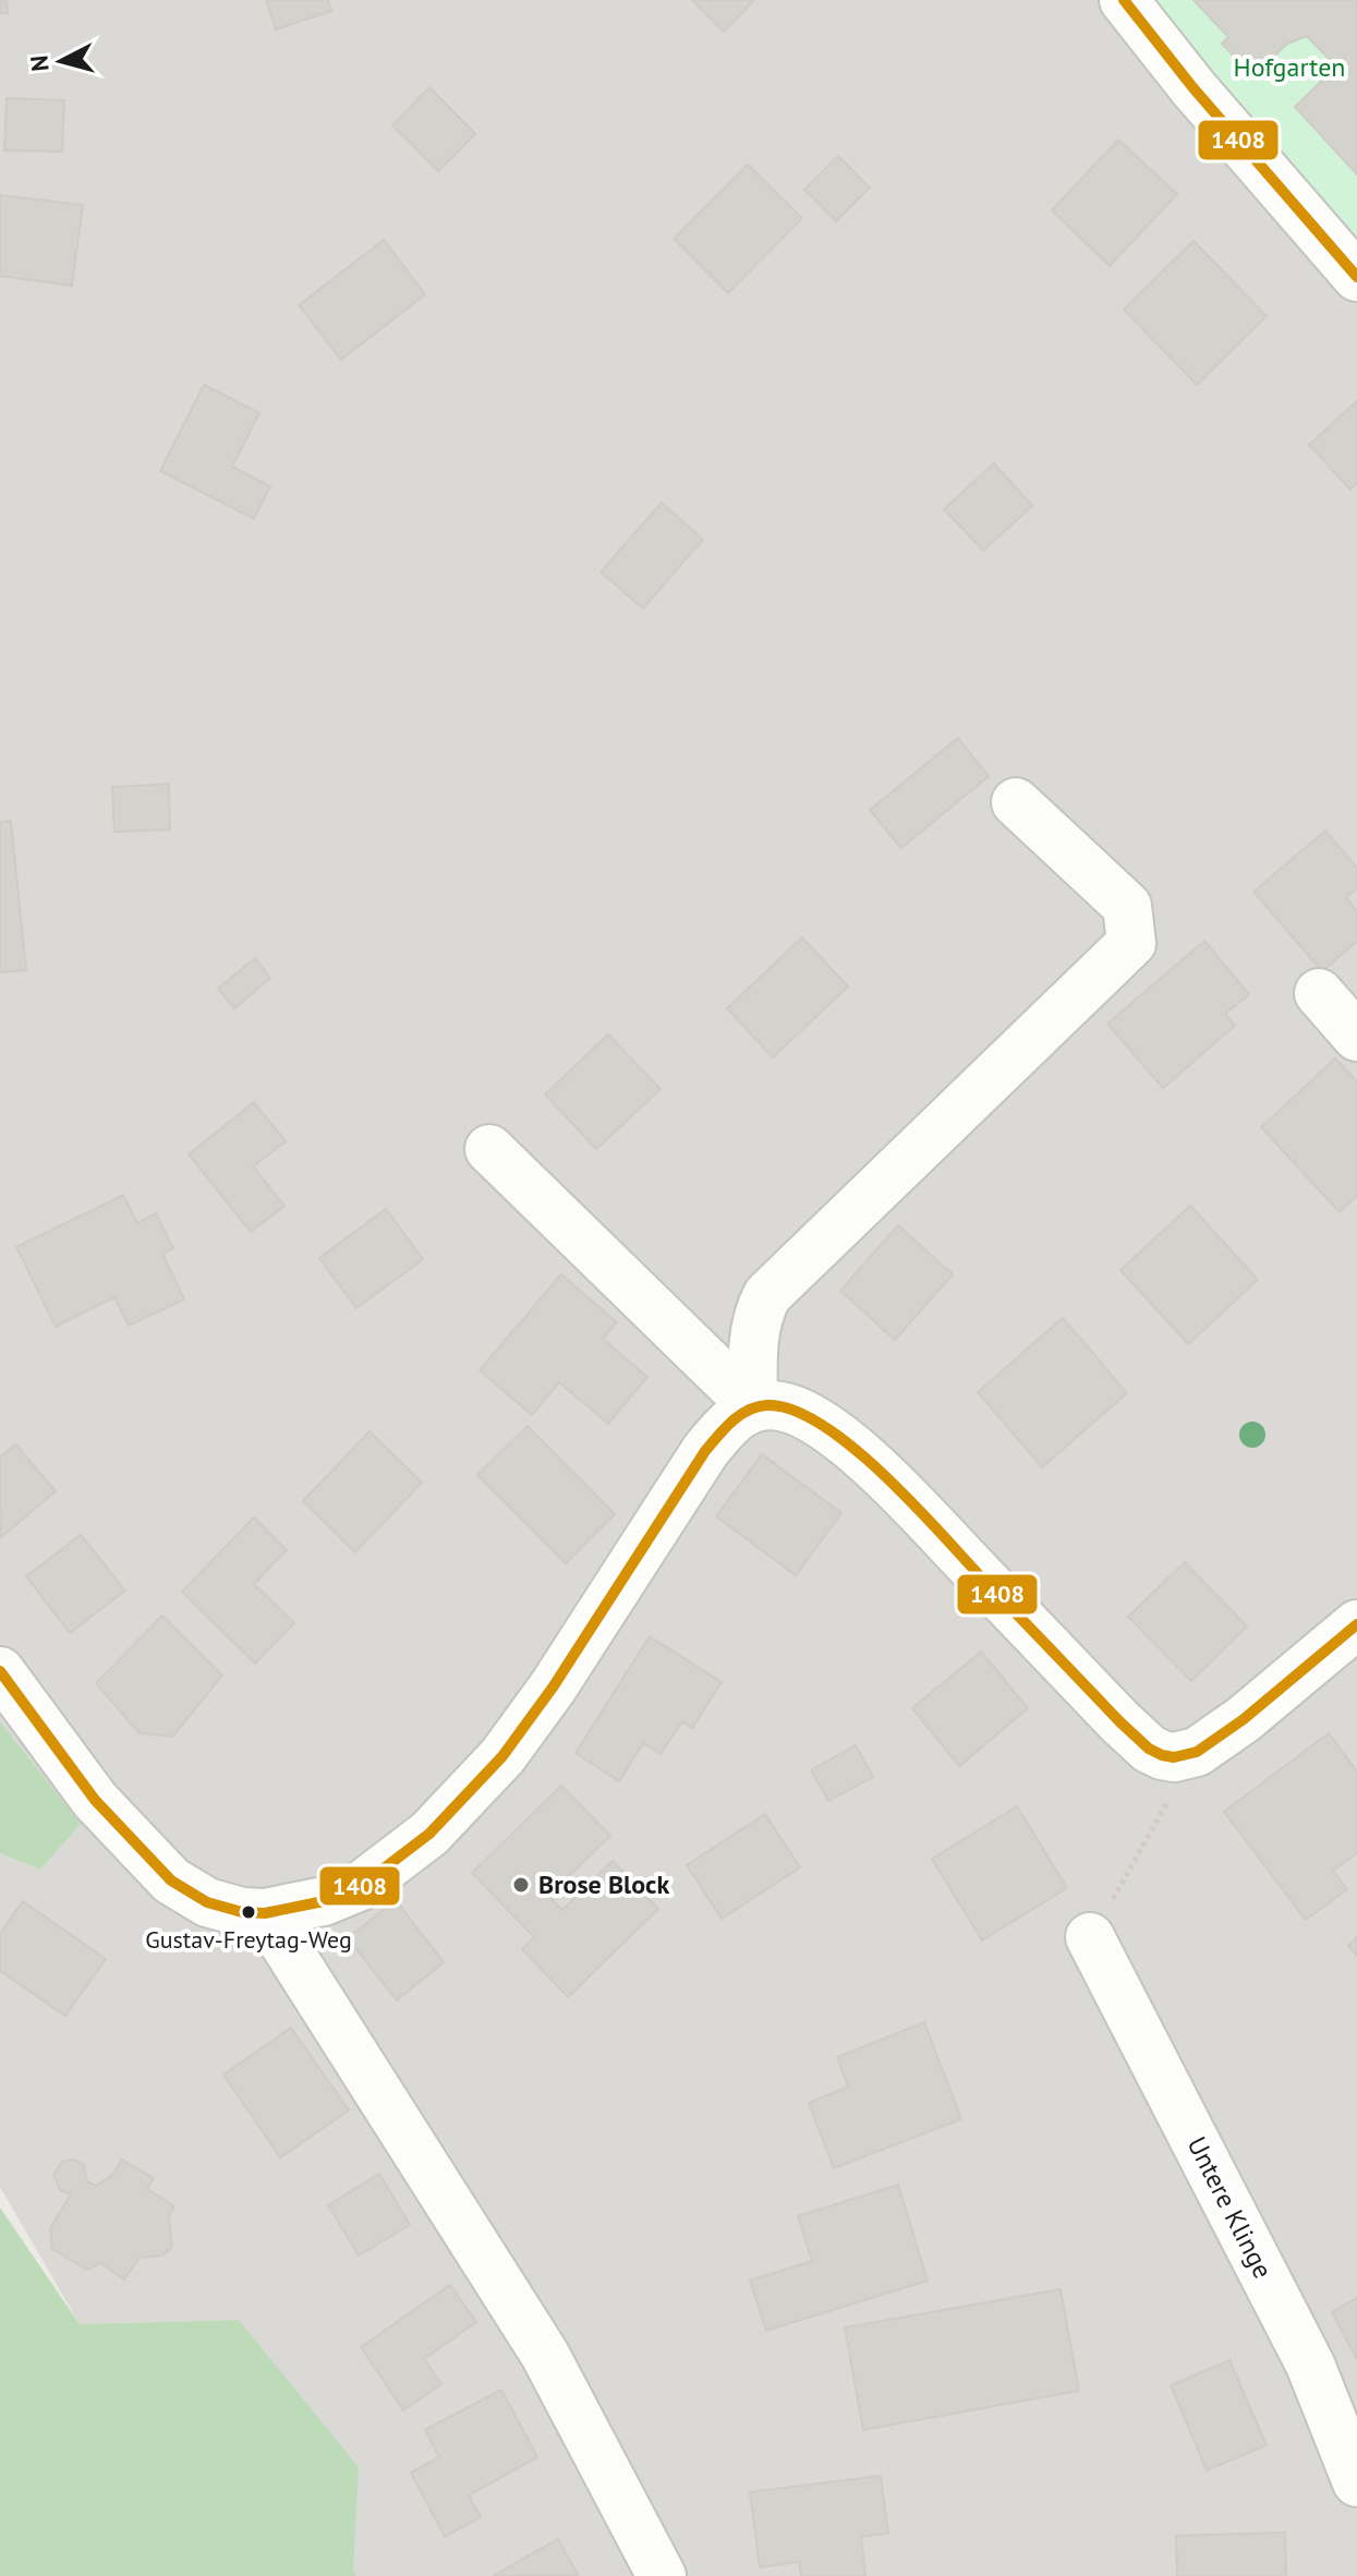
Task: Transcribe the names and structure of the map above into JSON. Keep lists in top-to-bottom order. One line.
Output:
{"streets":{"street":["Untere Klinge"]},"parks":["Hofgarten"],"places":["Brose Block","Gustav-Freytag-Weg"],"lines":["transit line 1408"],"north":"left"}
